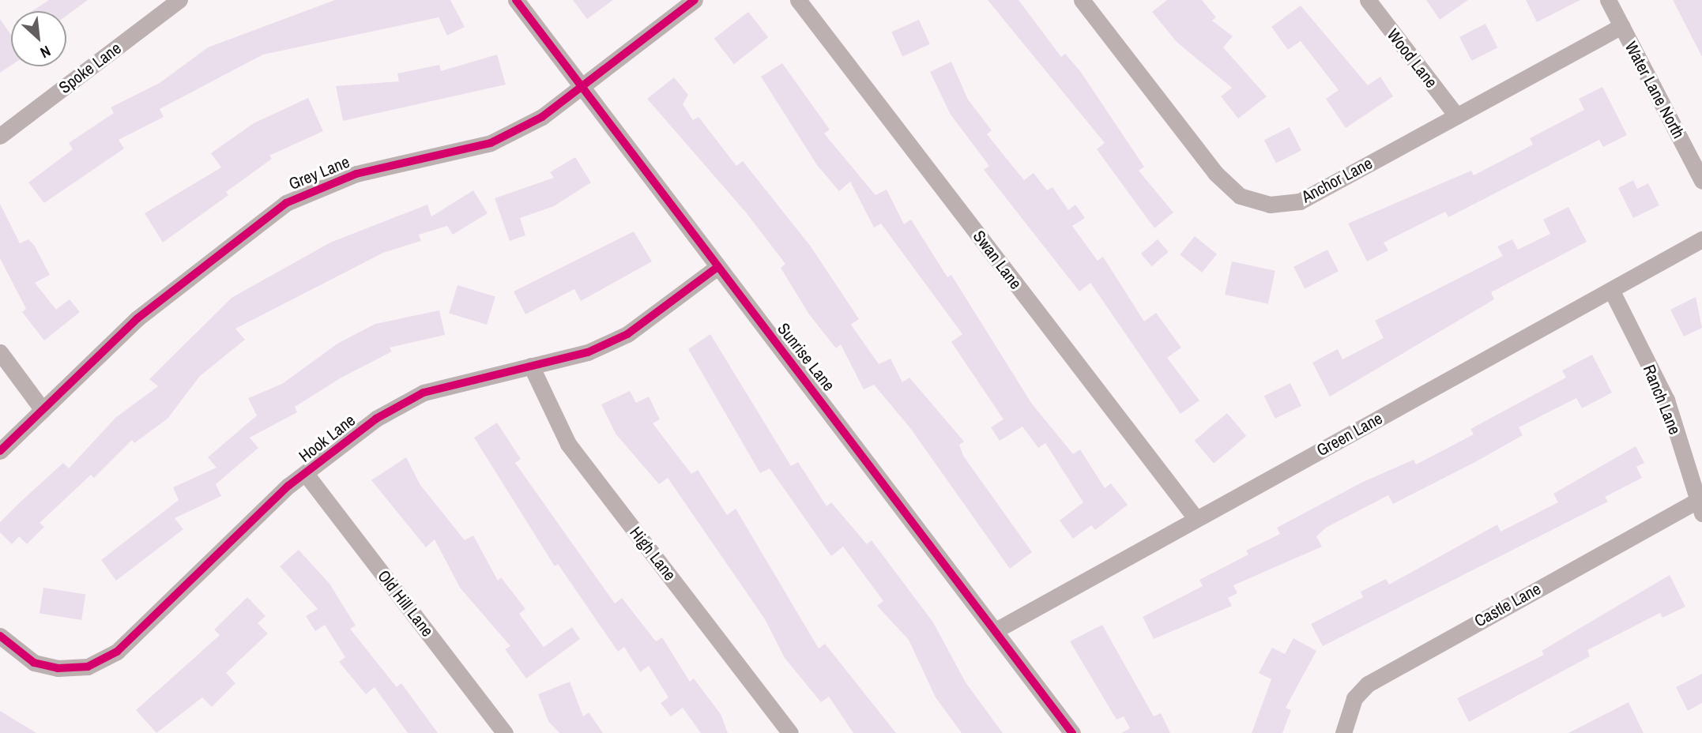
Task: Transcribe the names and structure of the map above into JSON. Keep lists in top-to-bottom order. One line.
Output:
{"streets":{"street":["Wood Lane","Spoke Lane","Water Lane North","Grey Lane","Anchor Lane","Swan Lane","Sunrise Lane","Ranch Lane","Green Lane","Hook Lane","High Lane","Old Hill Lane","Castle Lane"]},"crossings":[["Wood Lane","Anchor Lane"],["Water Lane North","Anchor Lane"],["Grey Lane","Sunrise Lane"],["Swan Lane","Green Lane"],["Sunrise Lane","Green Lane"],["Sunrise Lane","Hook Lane"],["Ranch Lane","Green Lane"],["Ranch Lane","Castle Lane"],["Hook Lane","High Lane"],["Hook Lane","Old Hill Lane"]],"north":"bottom right"}
